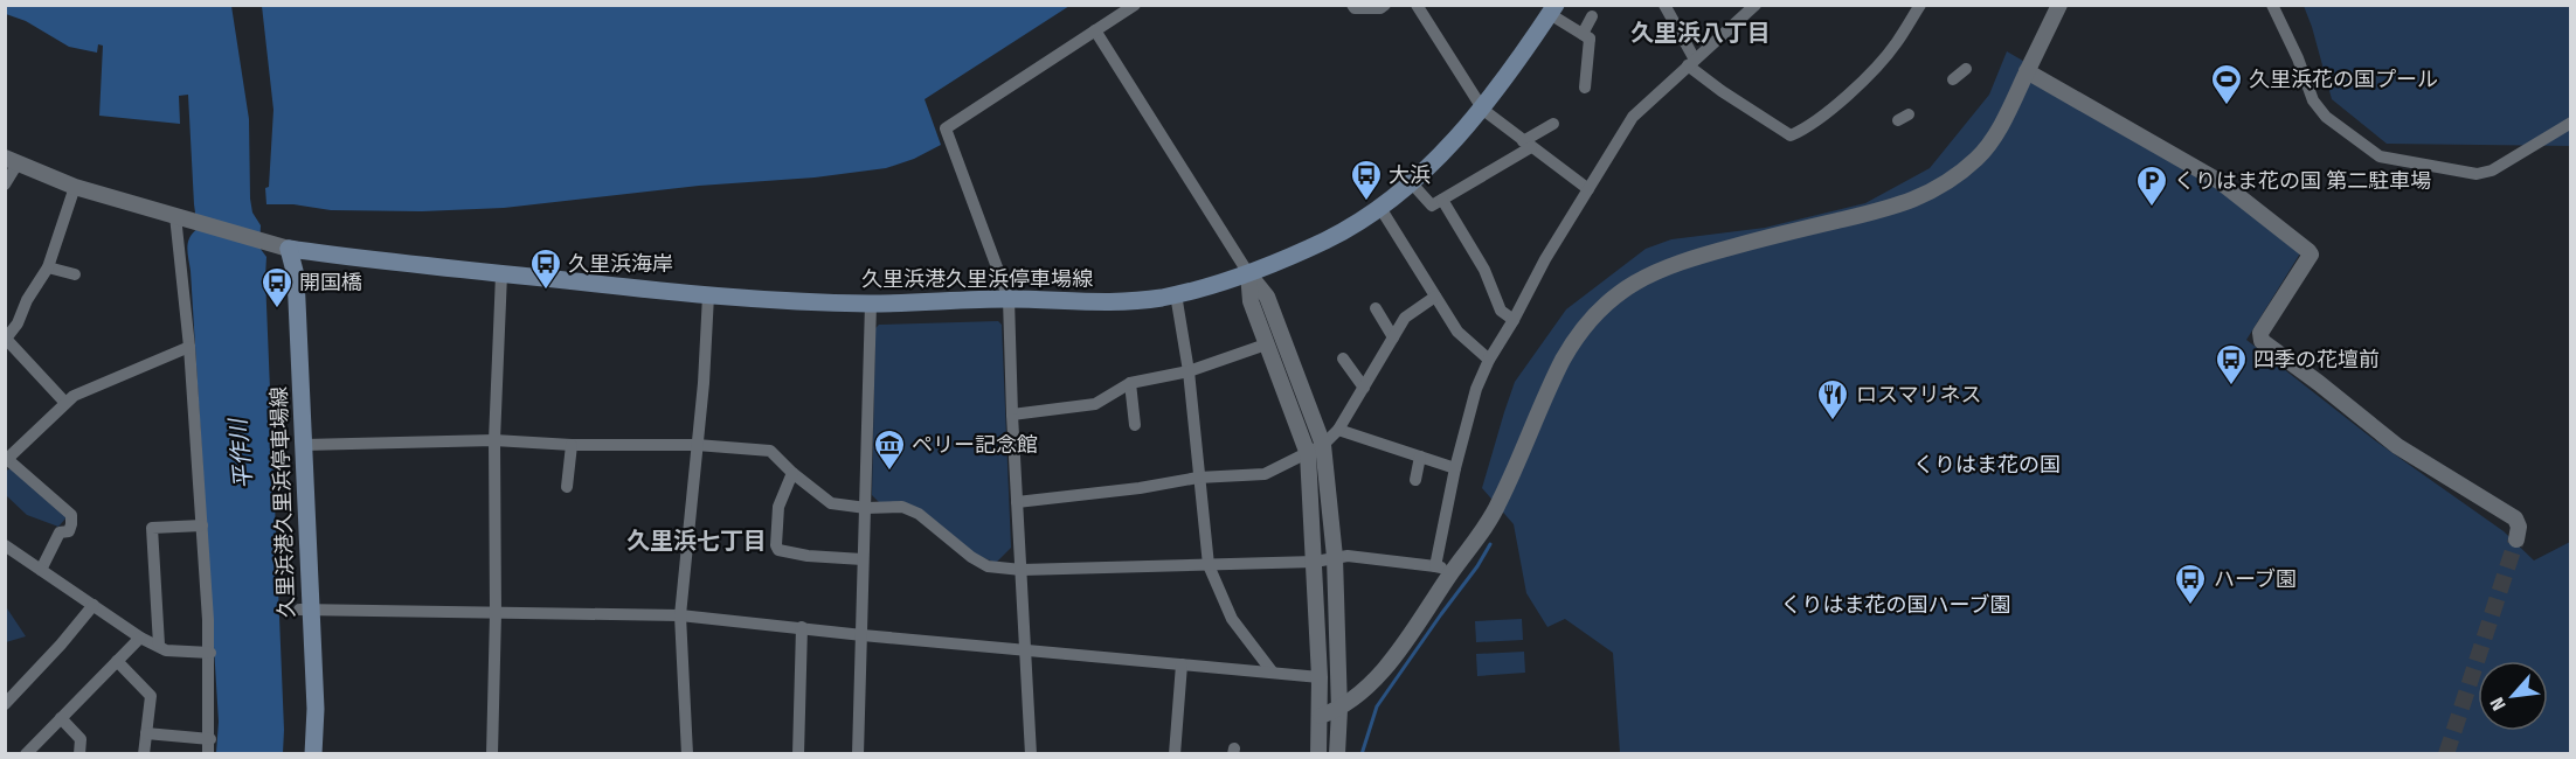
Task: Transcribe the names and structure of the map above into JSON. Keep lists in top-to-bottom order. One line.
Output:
{"streets":{"main road":["久里浜港久里浜停車場線"]},"districts":["久里浜八丁目","久里浜七丁目"],"water":["平作川"],"parks":["くりはま花の国","くりはま花の国ハーブ園"],"places":{"sports":["久里浜花の国プール"],"bus stop":["大浜","久里浜海岸","開国橋","四季の花壇前","ハーブ園"],"parking":["くりはま花の国 第二駐車場"],"restaurant":["ロスマリネス"],"museum":["ペリー記念館"]},"north":"bottom left"}
